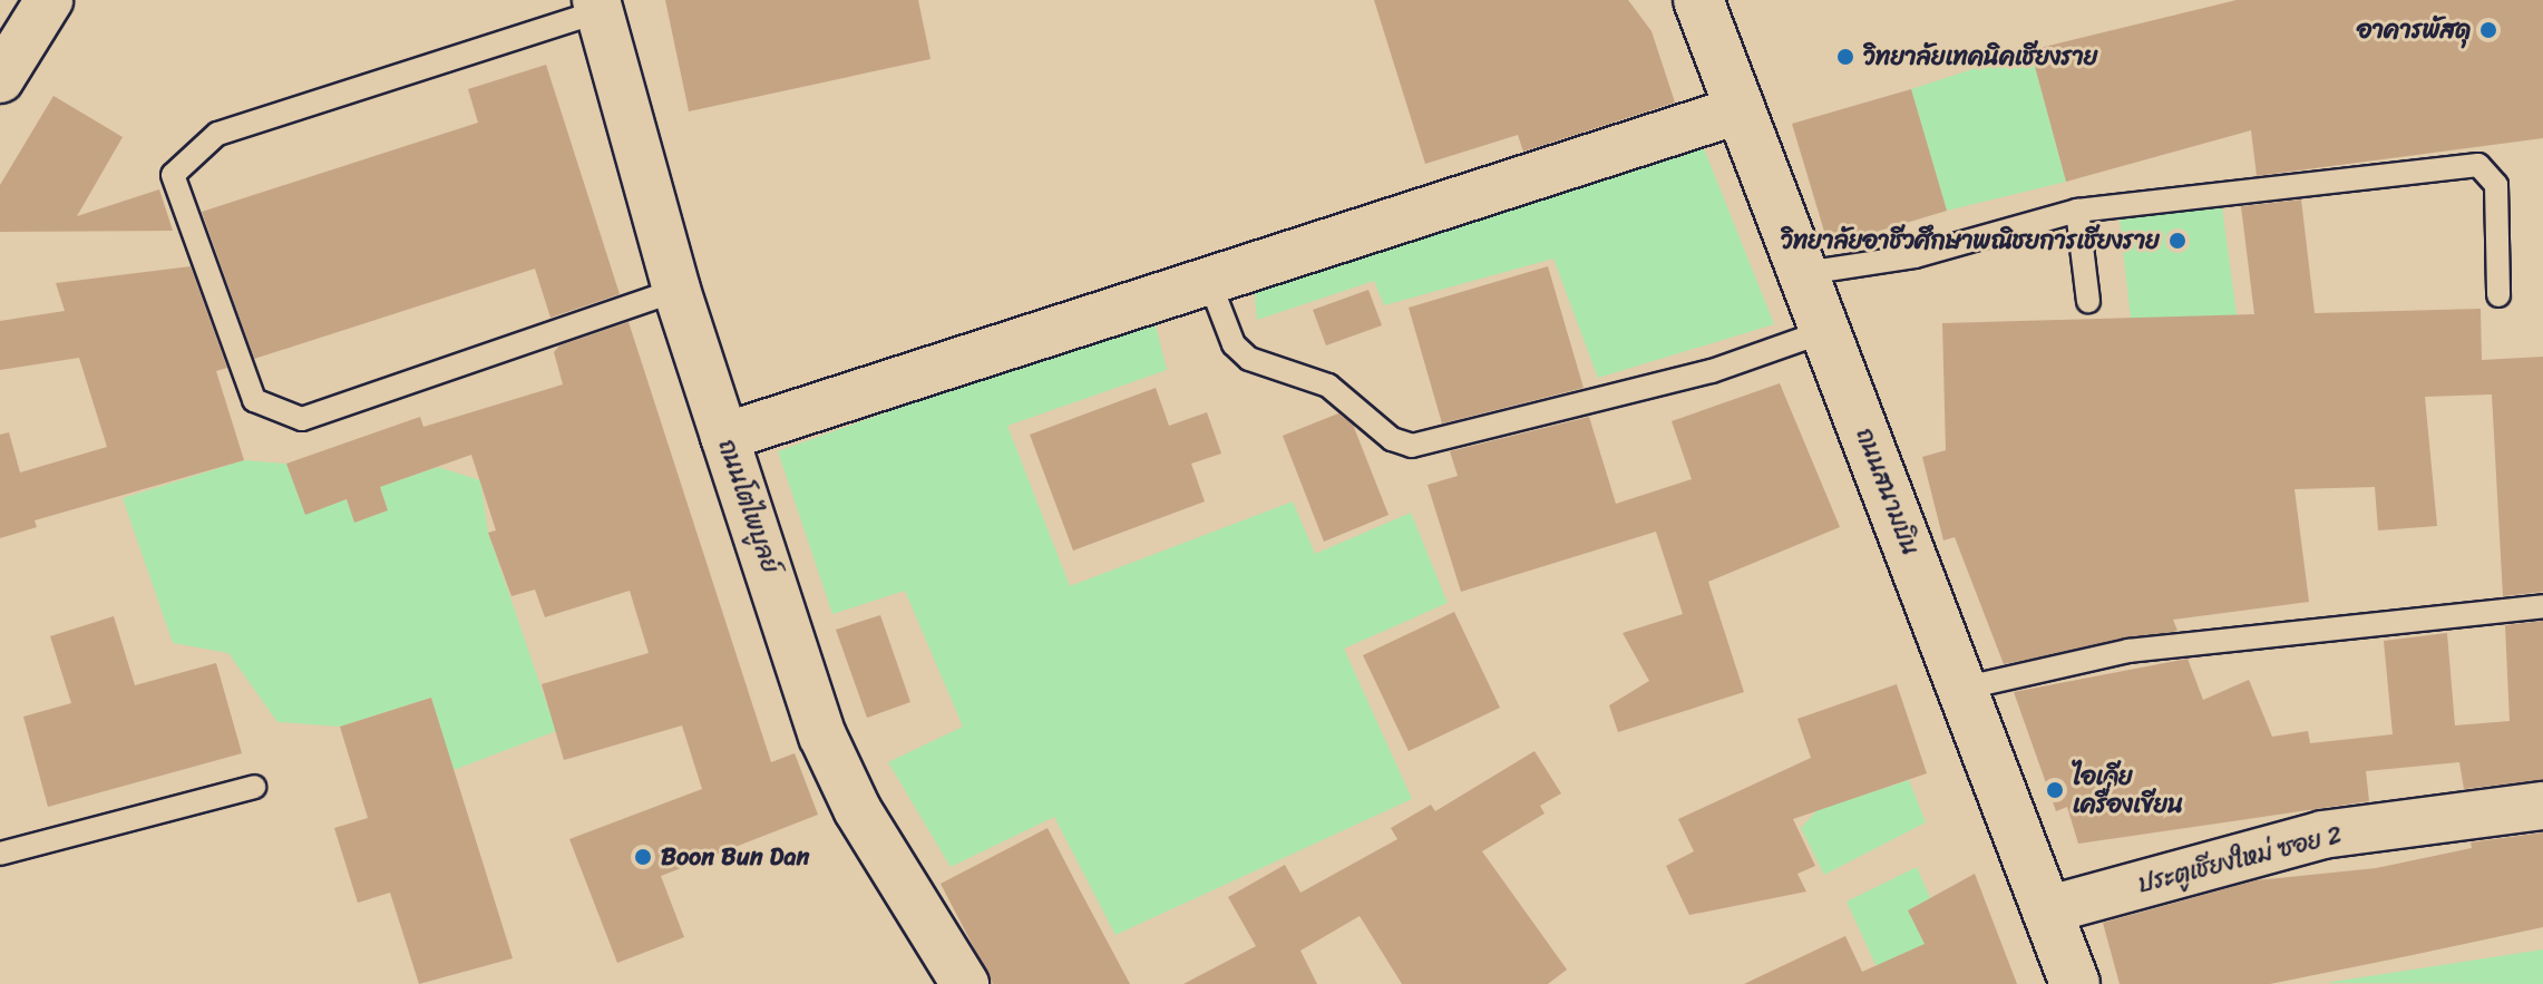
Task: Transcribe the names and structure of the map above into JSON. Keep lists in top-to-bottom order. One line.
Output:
{"streets":{"street":["ถนนสนามบิน","ถนนโตไพบูลย์","ประตูเชียงใหม่ ซอย 2"]},"crossings":[["ถนนสนามบิน","ประตูเชียงใหม่ ซอย 2"]],"places":["อาคารพัสดุ","วิทยาลัยเทคนิคเชียงราย","วิทยาลัยอาชีวศึกษาพณิชยการเชียงราย","ไอเดีย เครื่องเขียน","Boon Bun Dan"]}
